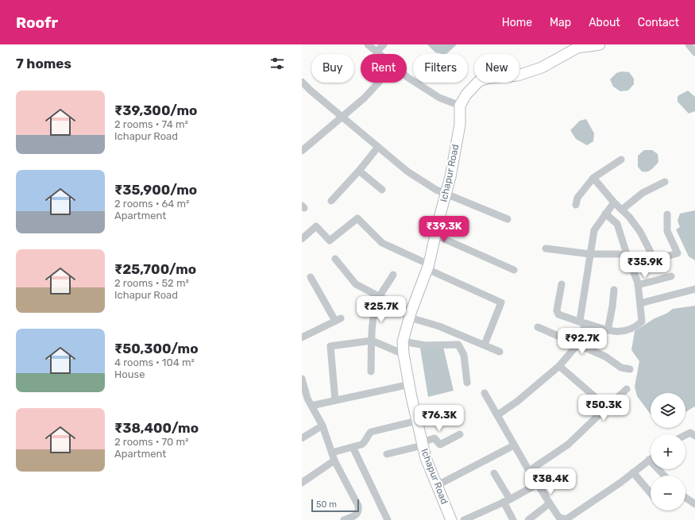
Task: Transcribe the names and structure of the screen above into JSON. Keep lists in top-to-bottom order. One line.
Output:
{"streets":{"street":["Ichapur Road"]},"scale_bar":"50 m","page":{"header":"Roofr","nav":["Home","Map","About","Contact"],"heading":"7 homes","chip":["Buy","Rent","Filters","New"],"list":[{"name":"₹39,300/mo","note":"2 rooms · 74 m² · Ichapur Road"},{"name":"₹35,900/mo","note":"2 rooms · 64 m² · Apartment"},{"name":"₹25,700/mo","note":"2 rooms · 52 m² · Ichapur Road"},{"name":"₹50,300/mo","note":"4 rooms · 104 m² · House"},{"name":"₹38,400/mo","note":"2 rooms · 70 m² · Apartment"}],"price":["₹39.3K","₹35.9K","₹25.7K","₹92.7K","₹50.3K","₹76.3K","₹38.4K"],"map_buttons":["+","−"],"scale":"50 m"}}
